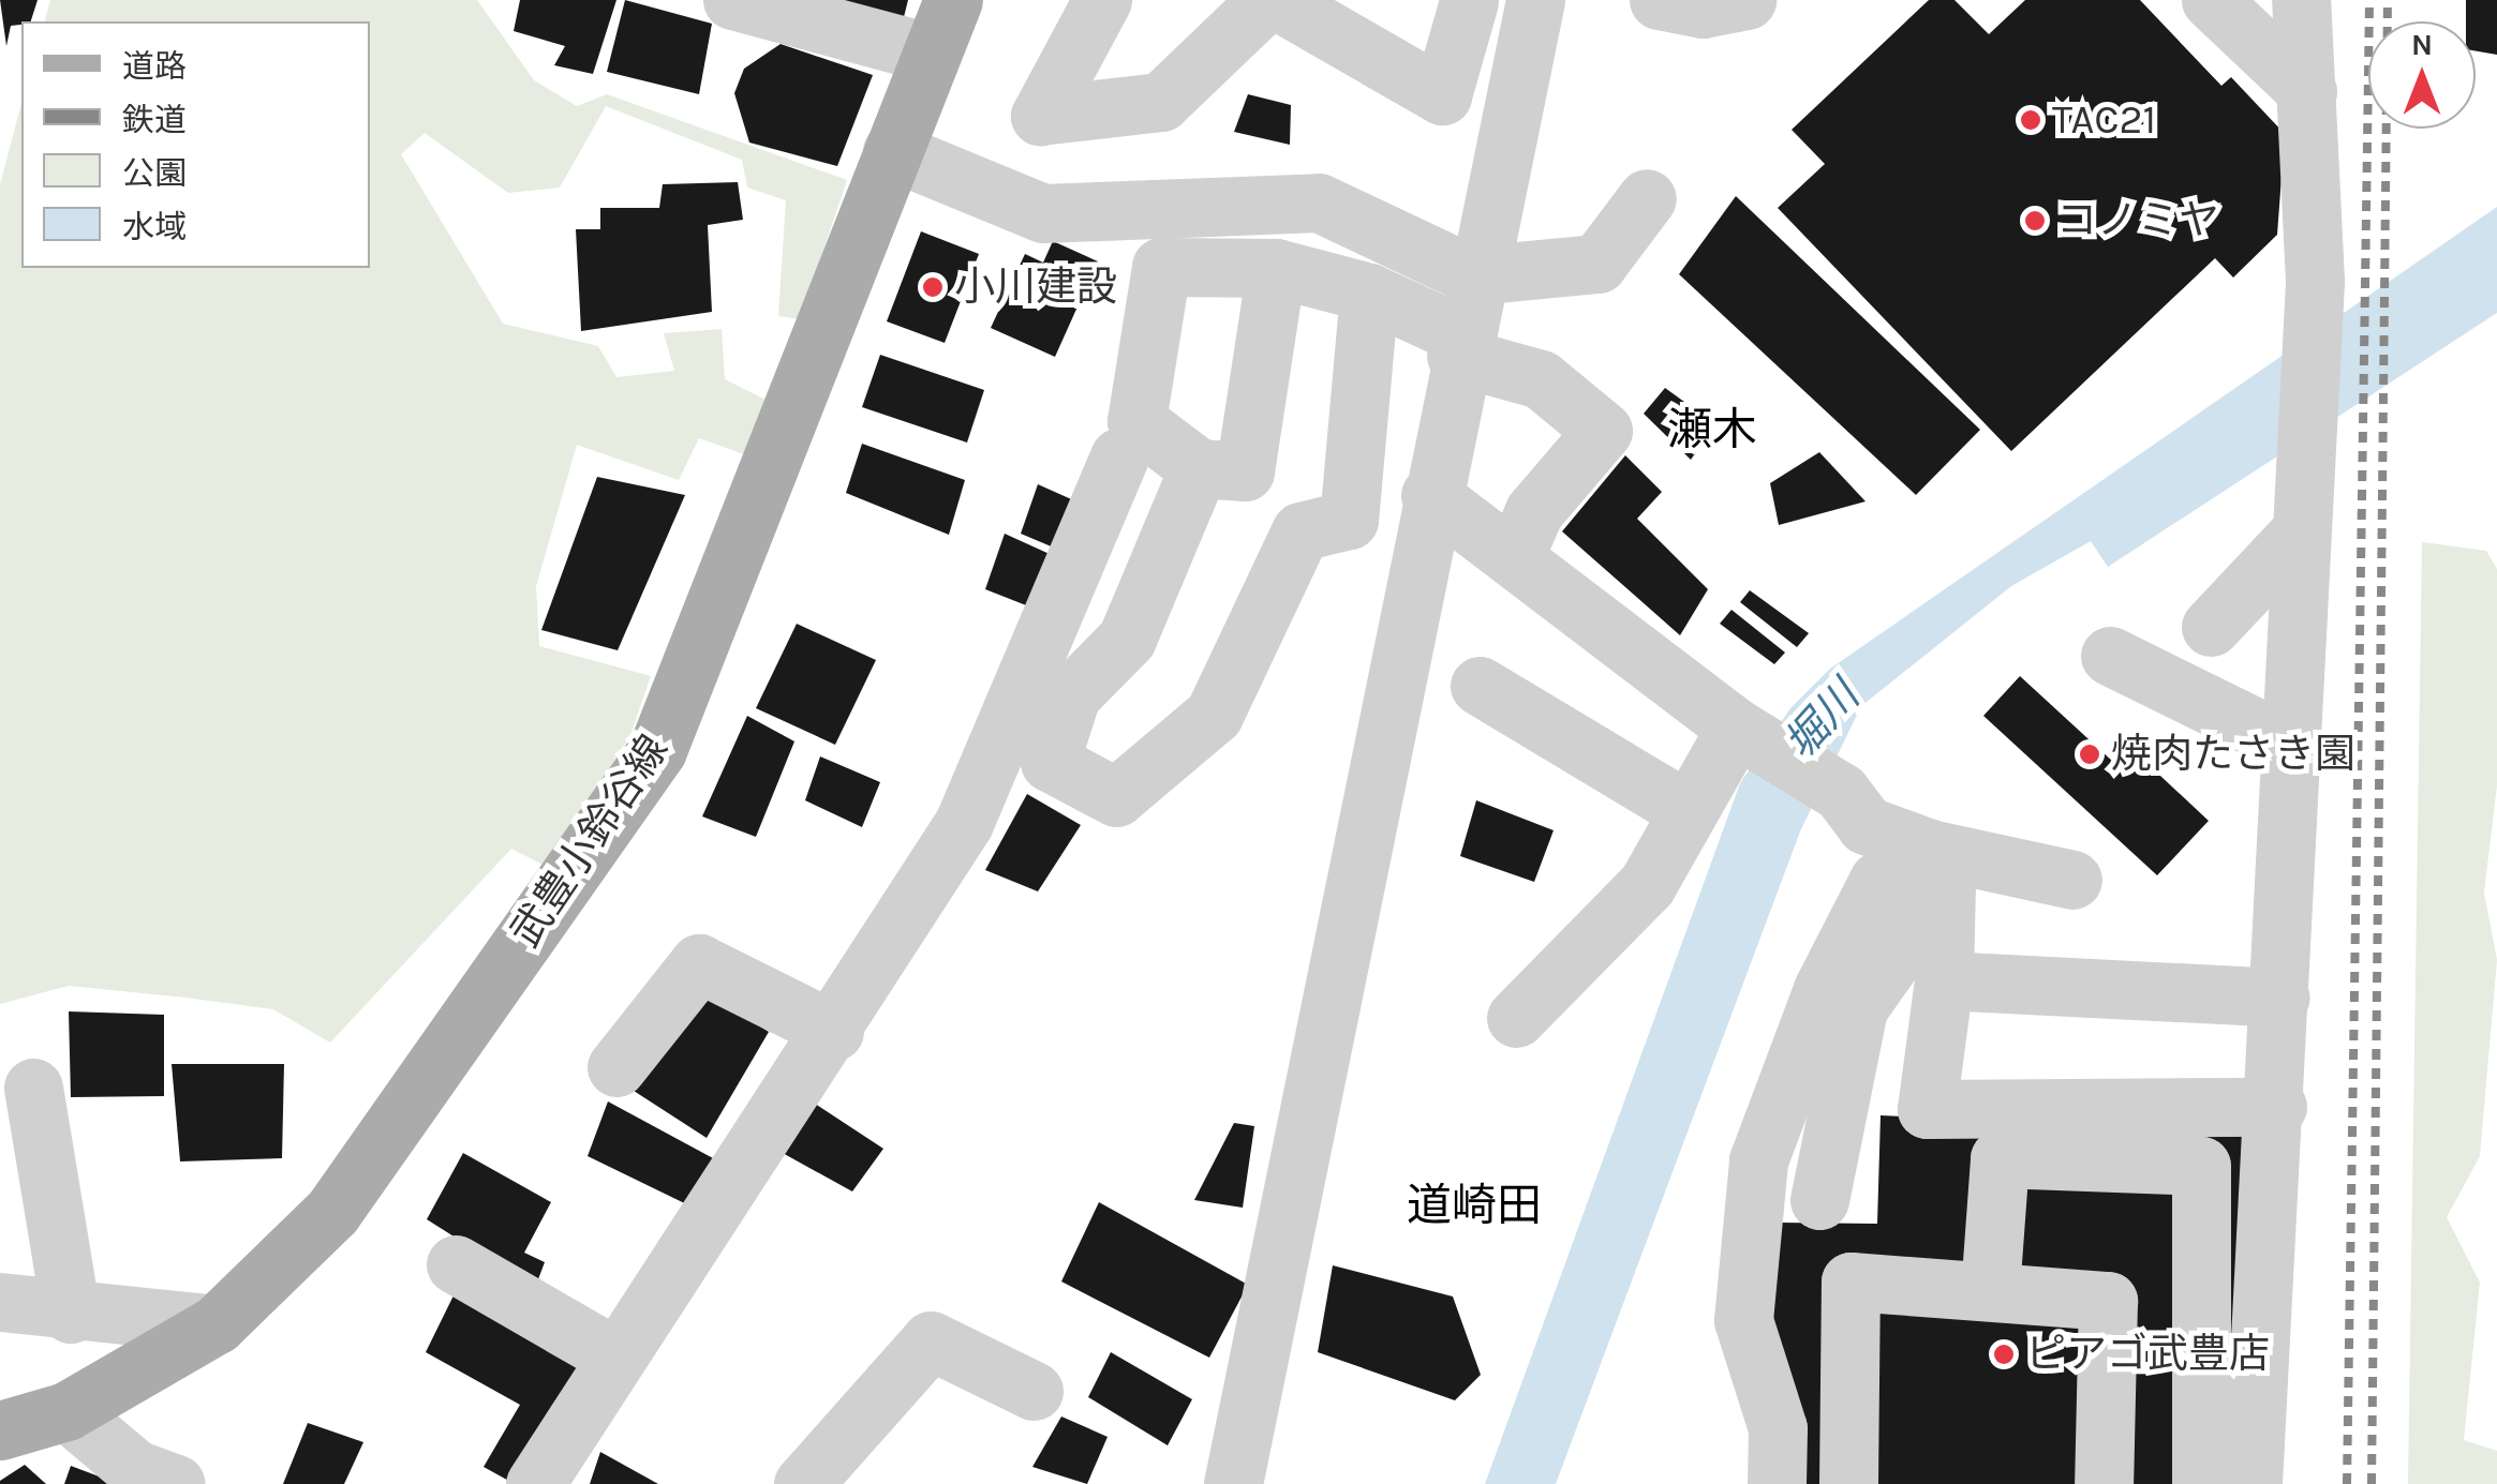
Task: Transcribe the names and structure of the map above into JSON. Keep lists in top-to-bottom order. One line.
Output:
{"streets":{"main road":["武豊小鈴谷線"]},"districts":["瀬木","道崎田"],"water":["堀川"],"places":["TAC21","コノミヤ","小川建設","焼肉たさき園","ピアゴ武豊店"],"legend":["道路","鉄道","公園","水域"],"north":"top"}
